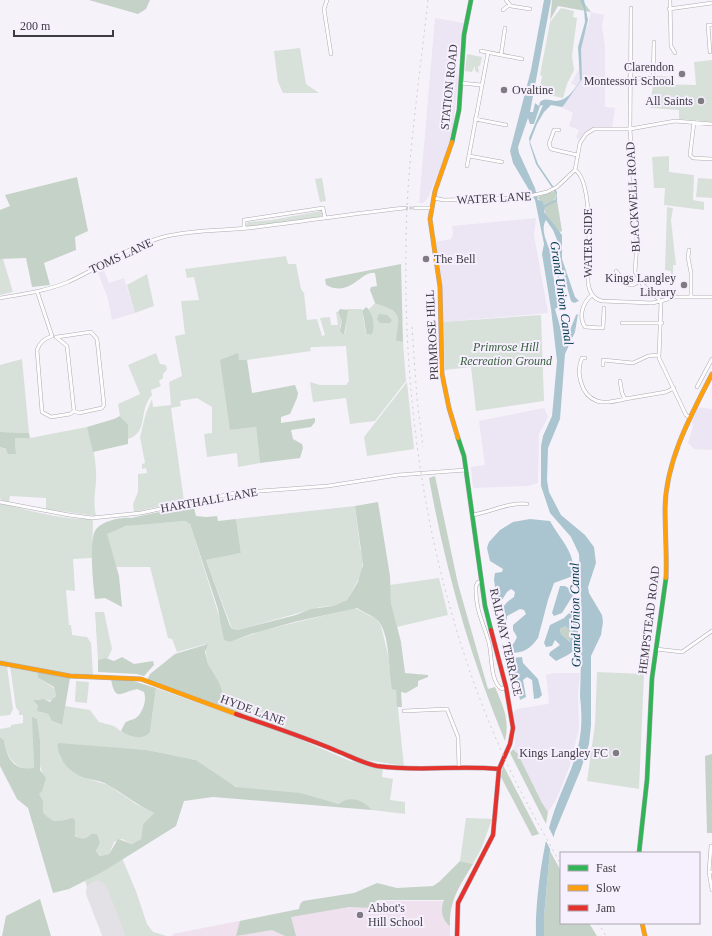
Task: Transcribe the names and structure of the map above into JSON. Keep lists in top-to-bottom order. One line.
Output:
{"streets":{"street":["STATION ROAD","BLACKWELL ROAD","WATER LANE","WATER SIDE","TOMS LANE","PRIMROSE HILL","HARTHALL LANE","HEMPSTEAD ROAD","RAILWAY TERRACE","HYDE LANE"]},"crossings":[["STATION ROAD","WATER LANE"],["STATION ROAD","PRIMROSE HILL"],["WATER LANE","WATER SIDE"],["WATER LANE","PRIMROSE HILL"],["PRIMROSE HILL","HARTHALL LANE"],["PRIMROSE HILL","RAILWAY TERRACE"],["HARTHALL LANE","RAILWAY TERRACE"],["RAILWAY TERRACE","HYDE LANE"]],"water":["Grand Union Canal"],"parks":["Primrose Hill Recreation Ground"],"places":["Clarendon Montessori School","Ovaltine","All Saints","The Bell","Kings Langley Library","Kings Langley FC","Abbot's Hill School"],"legend":["Fast","Slow","Jam"],"scale_bar":"200 m"}
